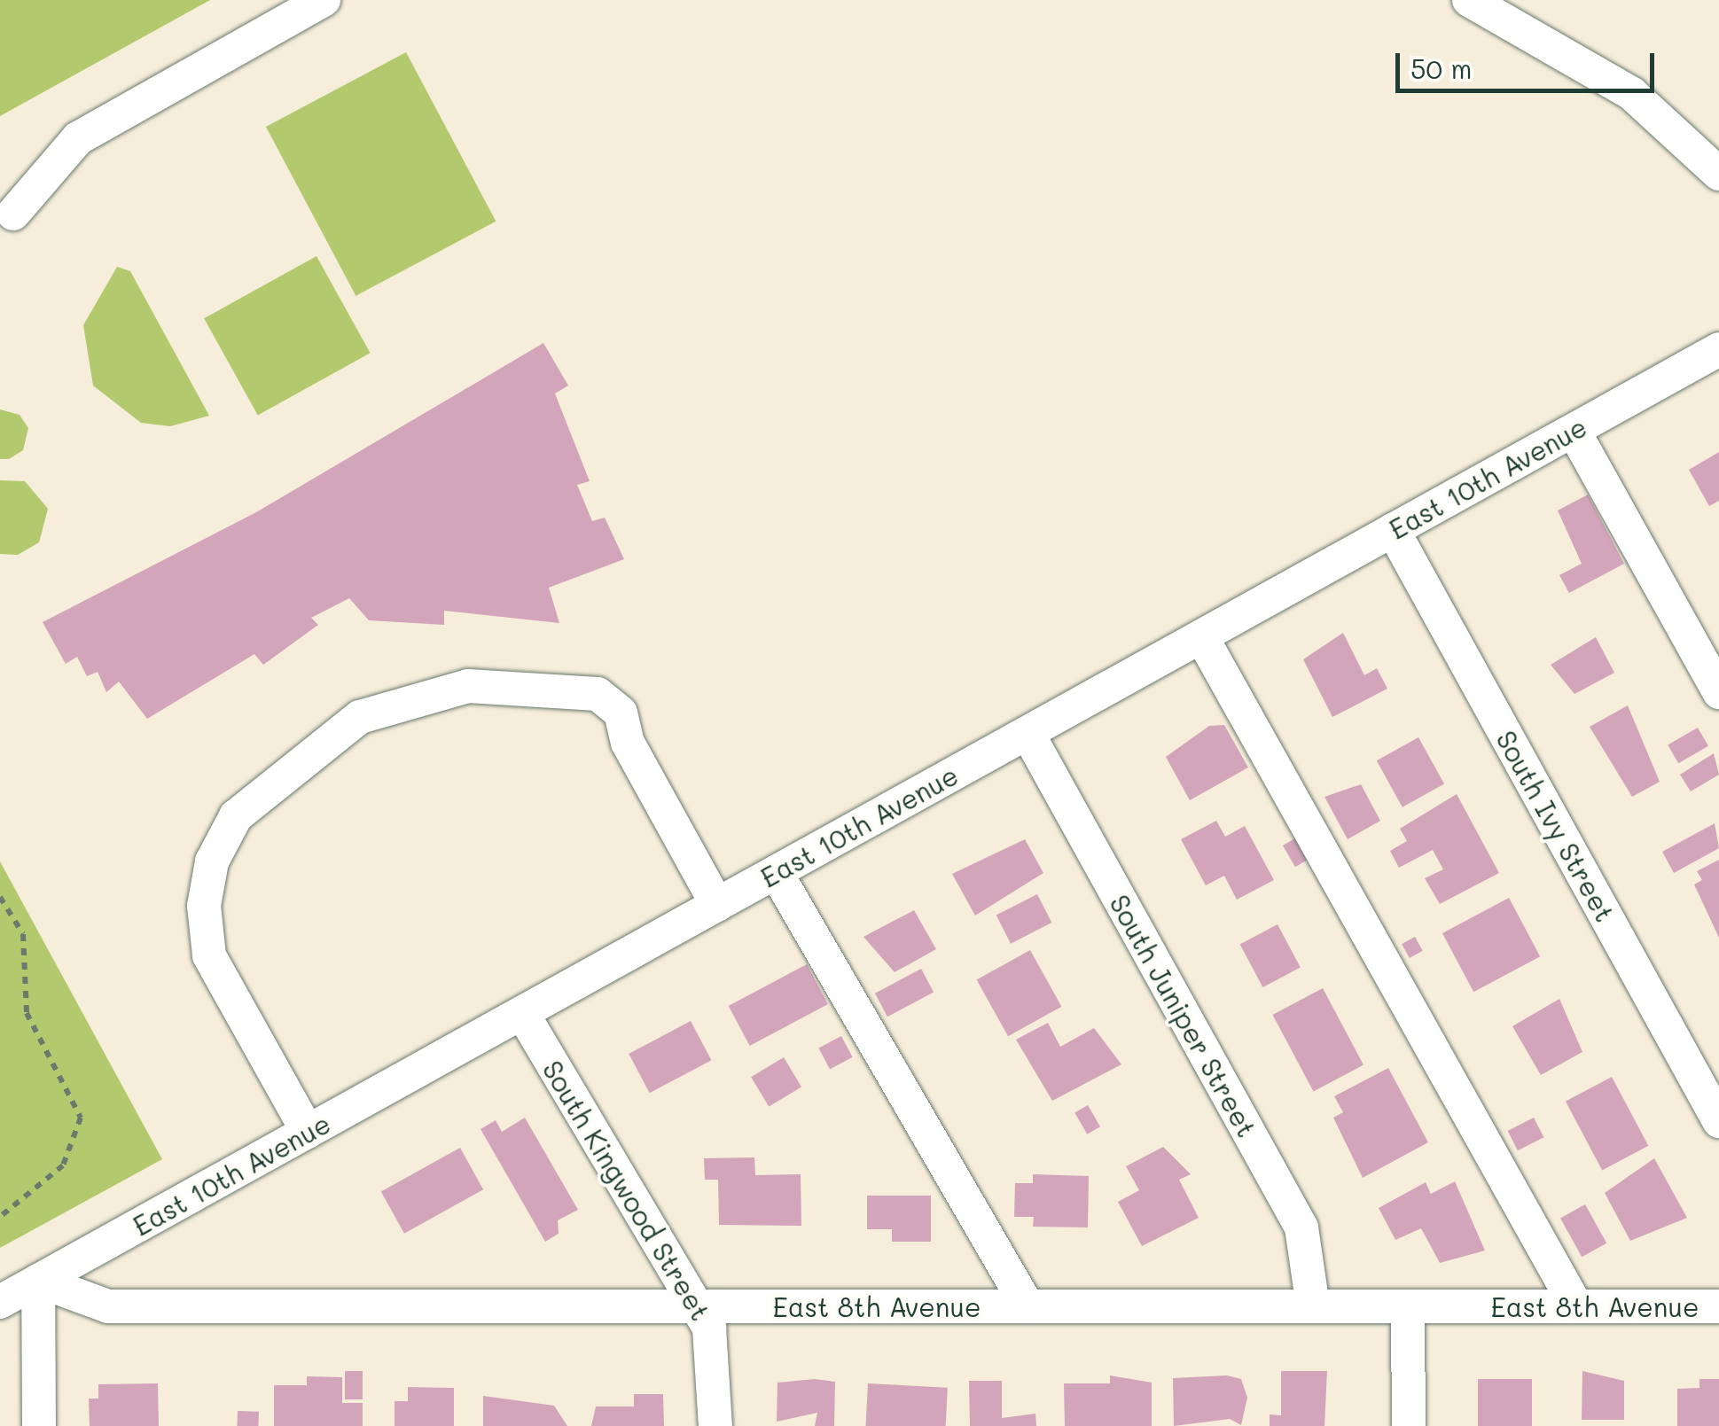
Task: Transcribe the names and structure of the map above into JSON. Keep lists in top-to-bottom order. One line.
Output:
{"streets":{"street":["East 10th Avenue","South Ivy Street","South Juniper Street","South Kingwood Street","East 8th Avenue"]},"crossings":[["East 10th Avenue","South Ivy Street"],["East 10th Avenue","South Juniper Street"],["East 10th Avenue","South Kingwood Street"],["East 10th Avenue","East 8th Avenue"],["South Juniper Street","East 8th Avenue"],["South Kingwood Street","East 8th Avenue"]],"scale_bar":"50 m"}
